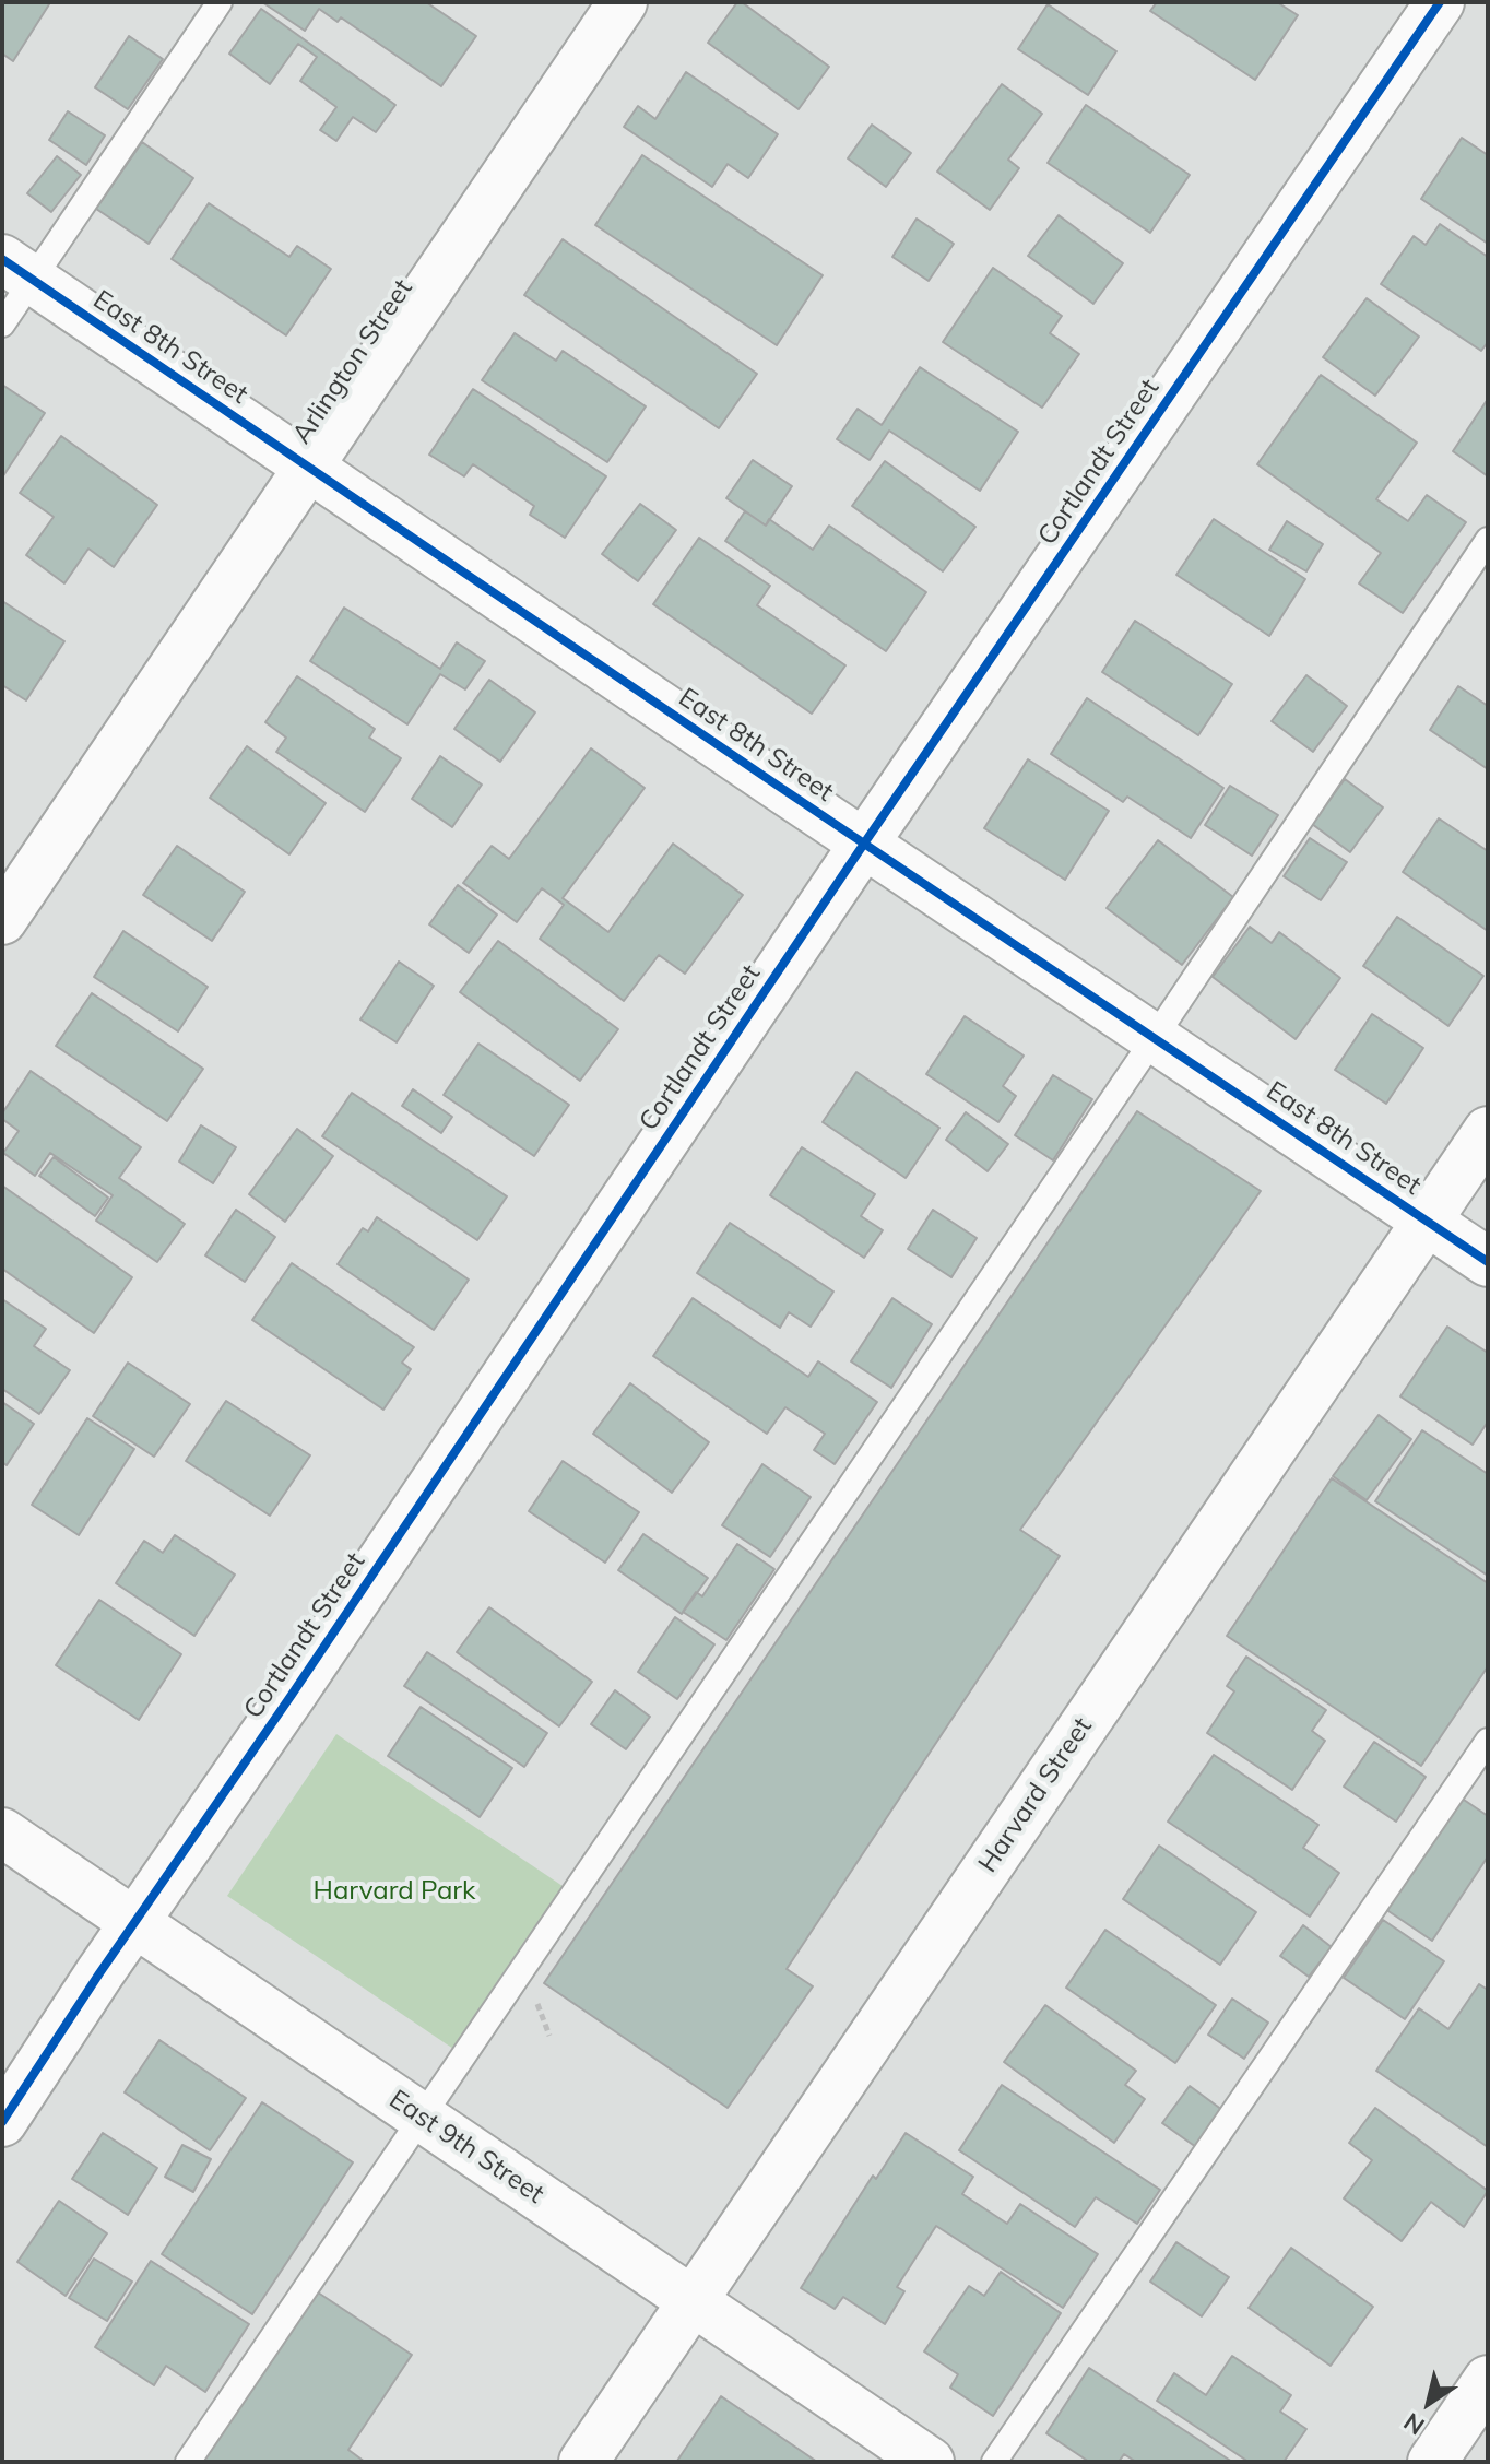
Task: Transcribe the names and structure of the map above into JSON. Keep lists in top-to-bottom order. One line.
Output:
{"streets":{"street":["East 8th Street","Arlington Street","Cortlandt Street","Harvard Street","East 9th Street"]},"crossings":[["East 8th Street","Arlington Street"],["East 8th Street","Cortlandt Street"],["East 8th Street","Harvard Street"],["Cortlandt Street","East 9th Street"],["Harvard Street","East 9th Street"]],"parks":["Harvard Park"],"north":"bottom left"}
